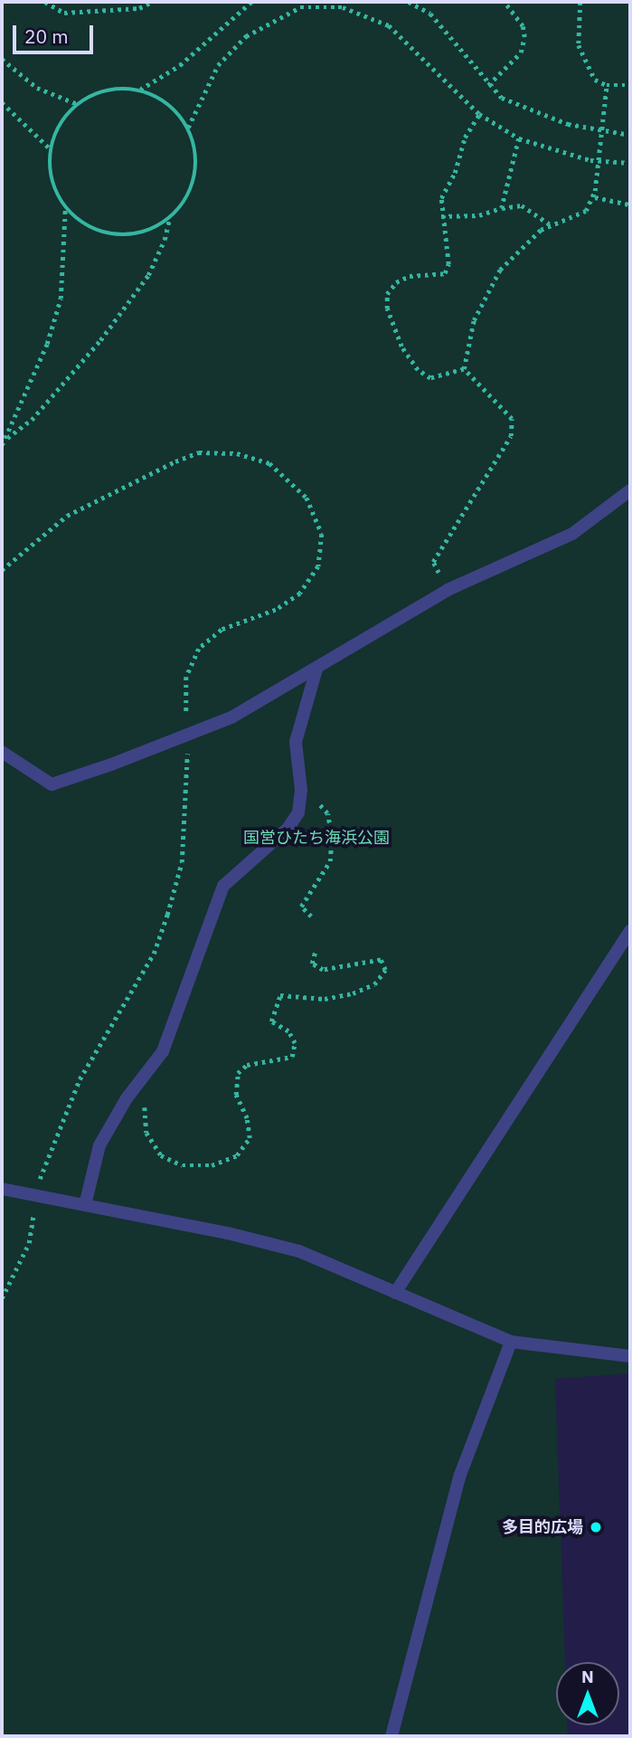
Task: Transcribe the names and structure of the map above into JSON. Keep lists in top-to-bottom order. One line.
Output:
{"parks":["国営ひたち海浜公園"],"places":["多目的広場"],"scale_bar":"20 m","north":"top"}
